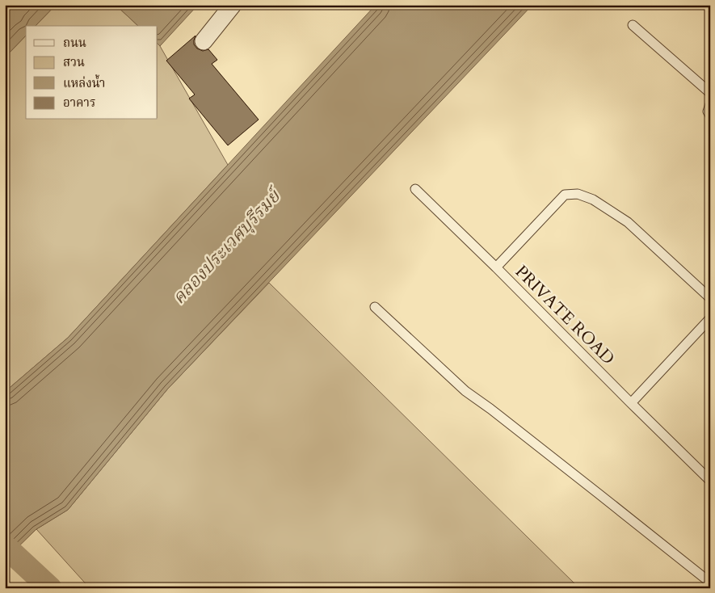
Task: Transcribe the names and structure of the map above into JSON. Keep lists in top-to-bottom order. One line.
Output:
{"streets":{"lane":["PRIVATE ROAD"]},"water":["คลองประเวศบุรีรมย์"],"legend":["ถนน","สวน","แหล่งน้ำ","อาคาร"]}
